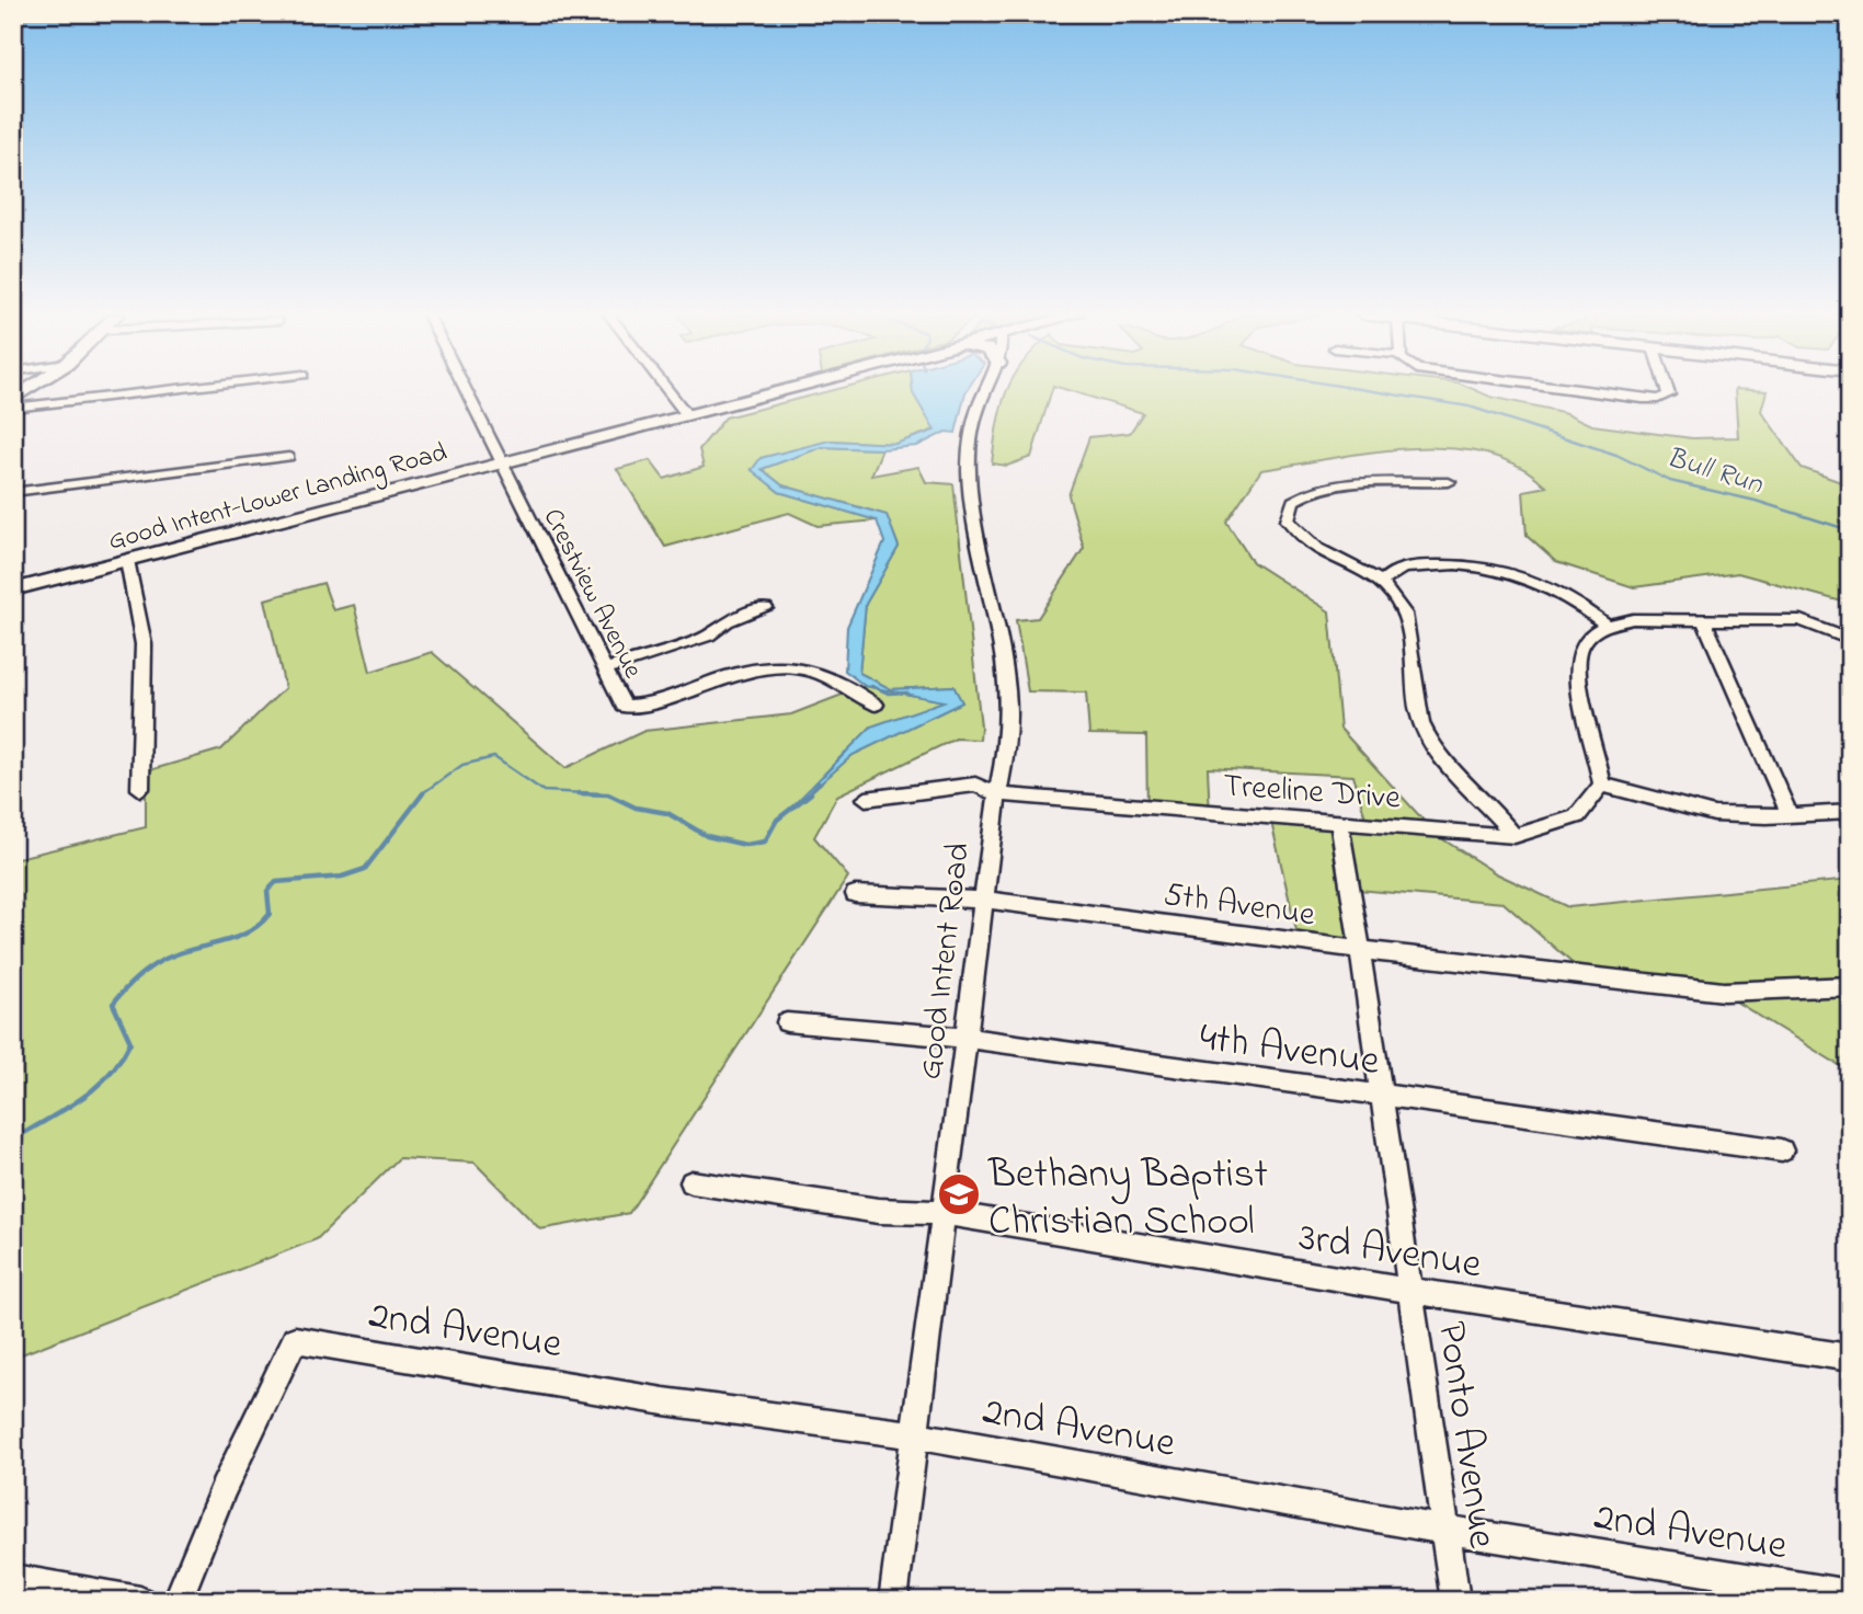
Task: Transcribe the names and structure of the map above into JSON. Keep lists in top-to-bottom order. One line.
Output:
{"streets":{"main road":["Good Intent-Lower Landing Road"],"street":["Crestview Avenue","Treeline Drive","5th Avenue","Good Intent Road","4th Avenue","3rd Avenue","2nd Avenue","Ponto Avenue"]},"crossings":[["Good Intent-Lower Landing Road","Crestview Avenue"],["Treeline Drive","Good Intent Road"],["Treeline Drive","Ponto Avenue"],["5th Avenue","Good Intent Road"],["5th Avenue","Ponto Avenue"],["Good Intent Road","4th Avenue"],["Good Intent Road","3rd Avenue"],["Good Intent Road","2nd Avenue"],["4th Avenue","Ponto Avenue"],["3rd Avenue","Ponto Avenue"],["2nd Avenue","Ponto Avenue"]],"water":["Bull Run"],"places":{"school or university":["Bethany Baptist Christian School"]}}
